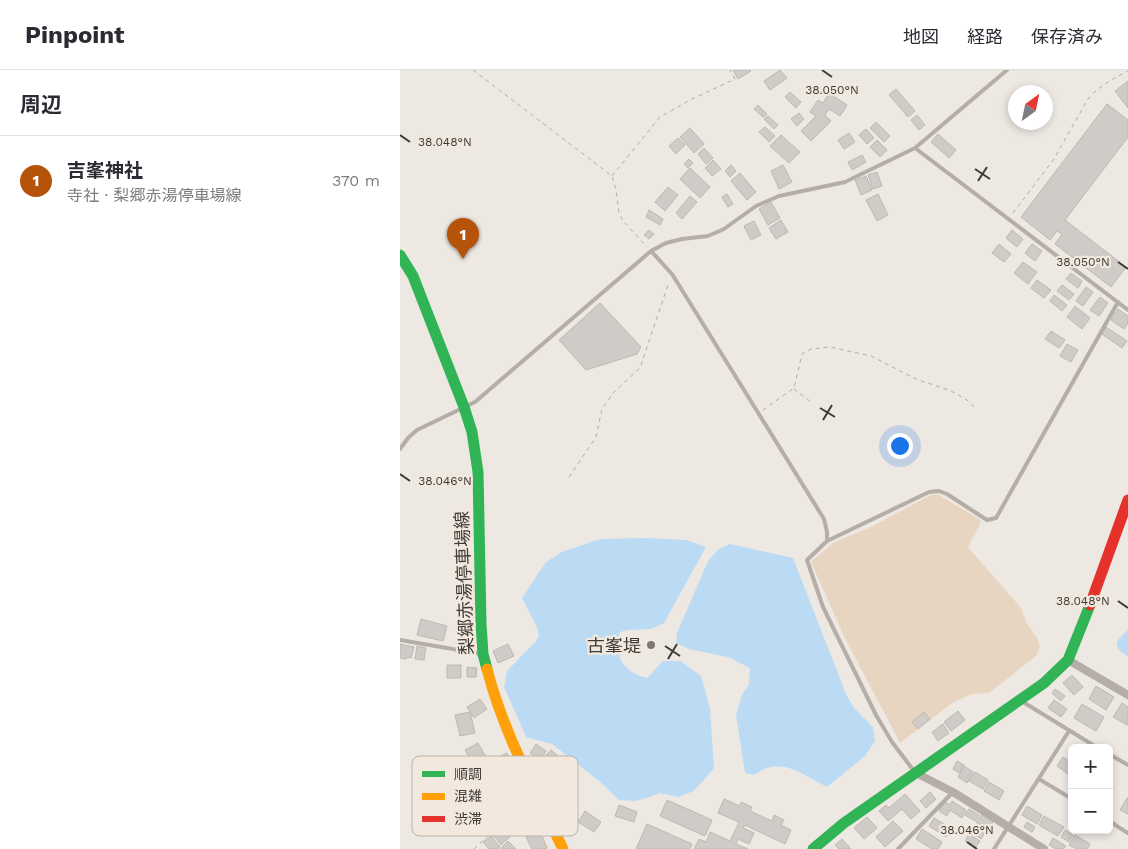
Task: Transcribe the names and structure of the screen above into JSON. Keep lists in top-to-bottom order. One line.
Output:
{"streets":{"main road":["梨郷赤湯停車場線"]},"places":["古峯堤"],"legend":["順調","混雑","渋滞"],"north":"top right","page":{"header":"Pinpoint","nav":["地図","経路","保存済み"],"heading":"周辺","list":[{"mark":"1","name":"吉峯神社","note":"寺社 · 梨郷赤湯停車場線","value":"370 m"}],"pins":"1","map_buttons":["+","−"]},"coordinates":["38.050°N","38.048°N","38.046°N"]}
